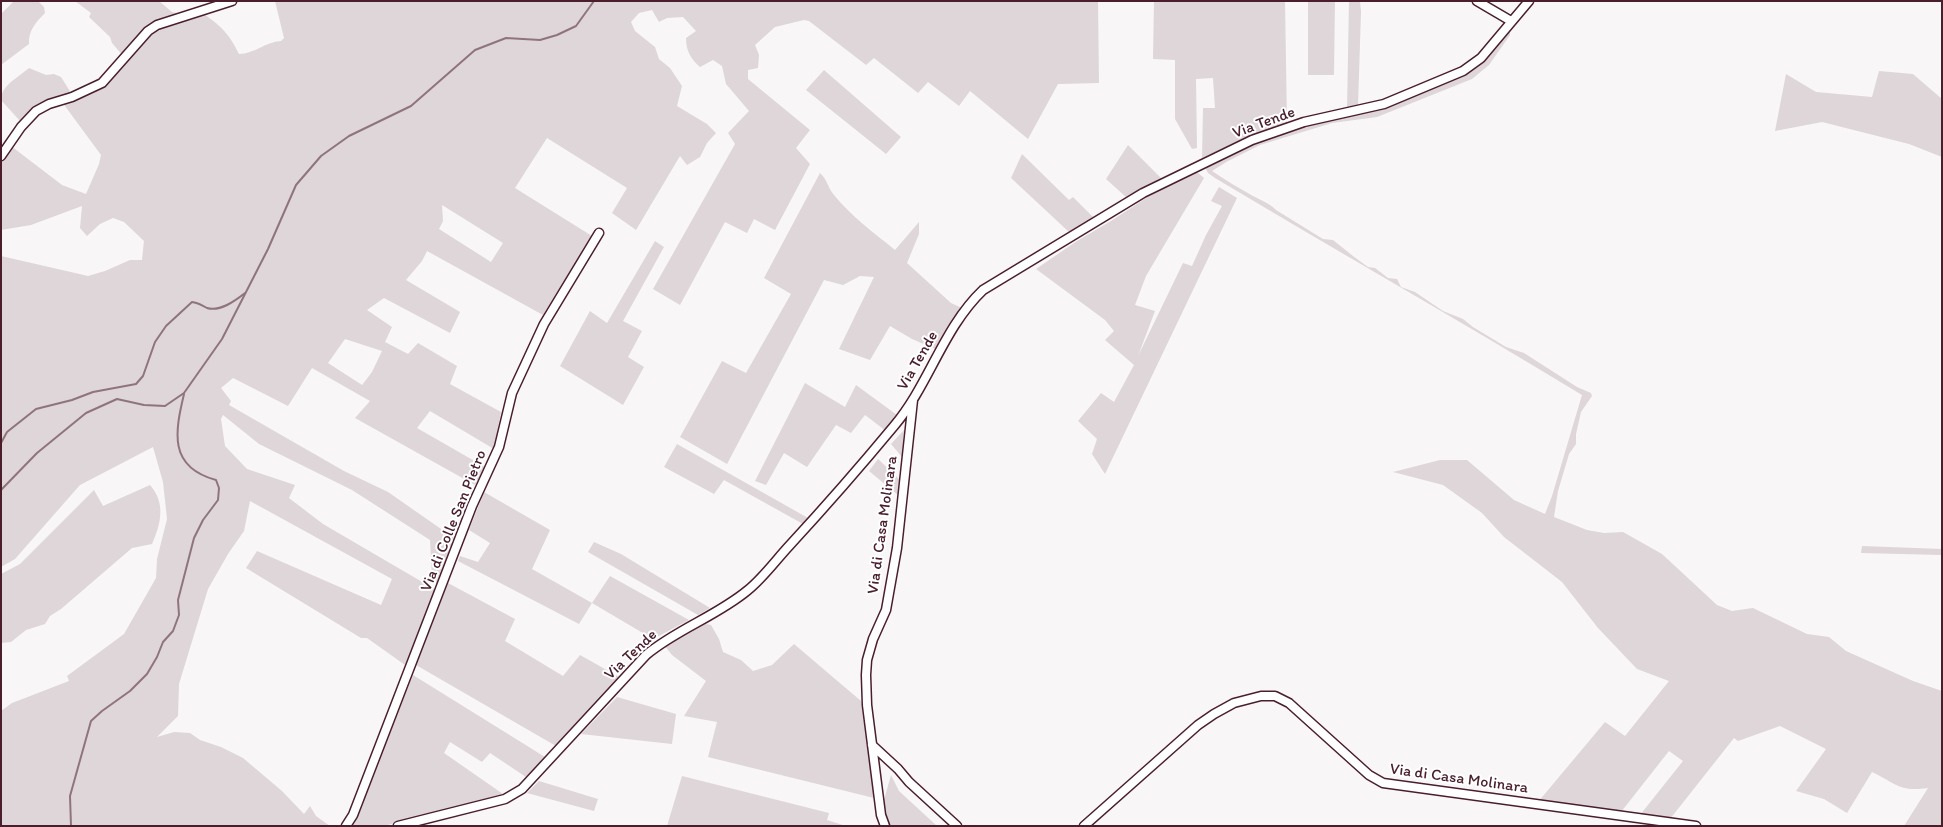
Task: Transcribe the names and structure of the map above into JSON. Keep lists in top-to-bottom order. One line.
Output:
{"streets":{"street":["Via Tende","Via di Colle San Pietro","Via di Casa Molinara"]},"crossings":[["Via Tende","Via di Casa Molinara"]]}
